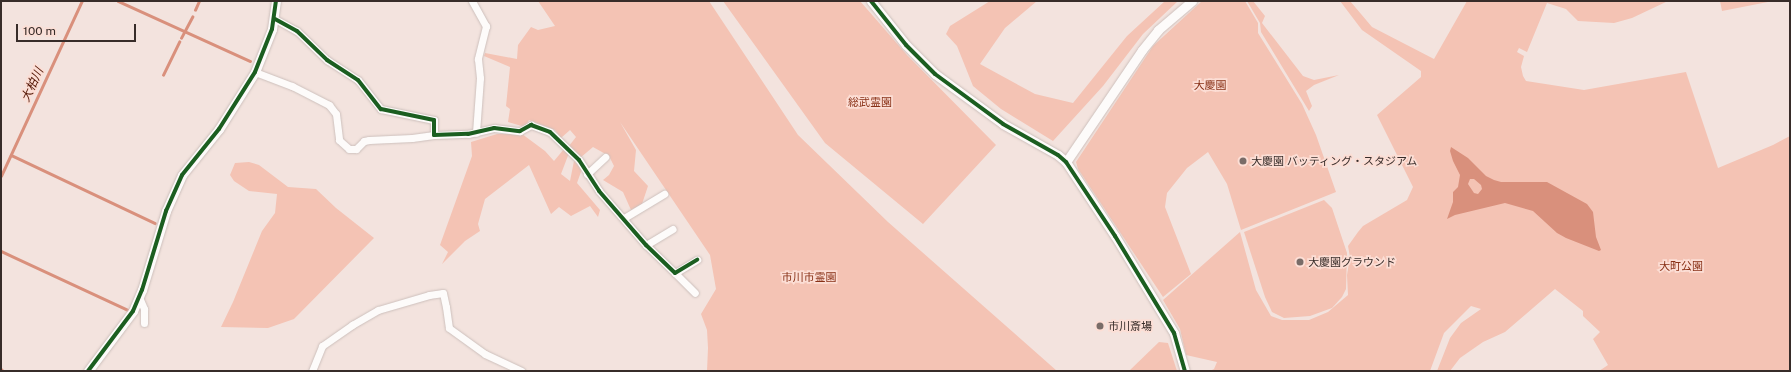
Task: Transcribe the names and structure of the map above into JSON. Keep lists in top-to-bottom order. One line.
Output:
{"water":["大柏川"],"parks":["大慶園","総武霊園","大町公園","市川市霊園"],"places":["大慶園 バッティング・スタジアム","大慶園グラウンド","市川斎場"],"scale_bar":"100 m"}
